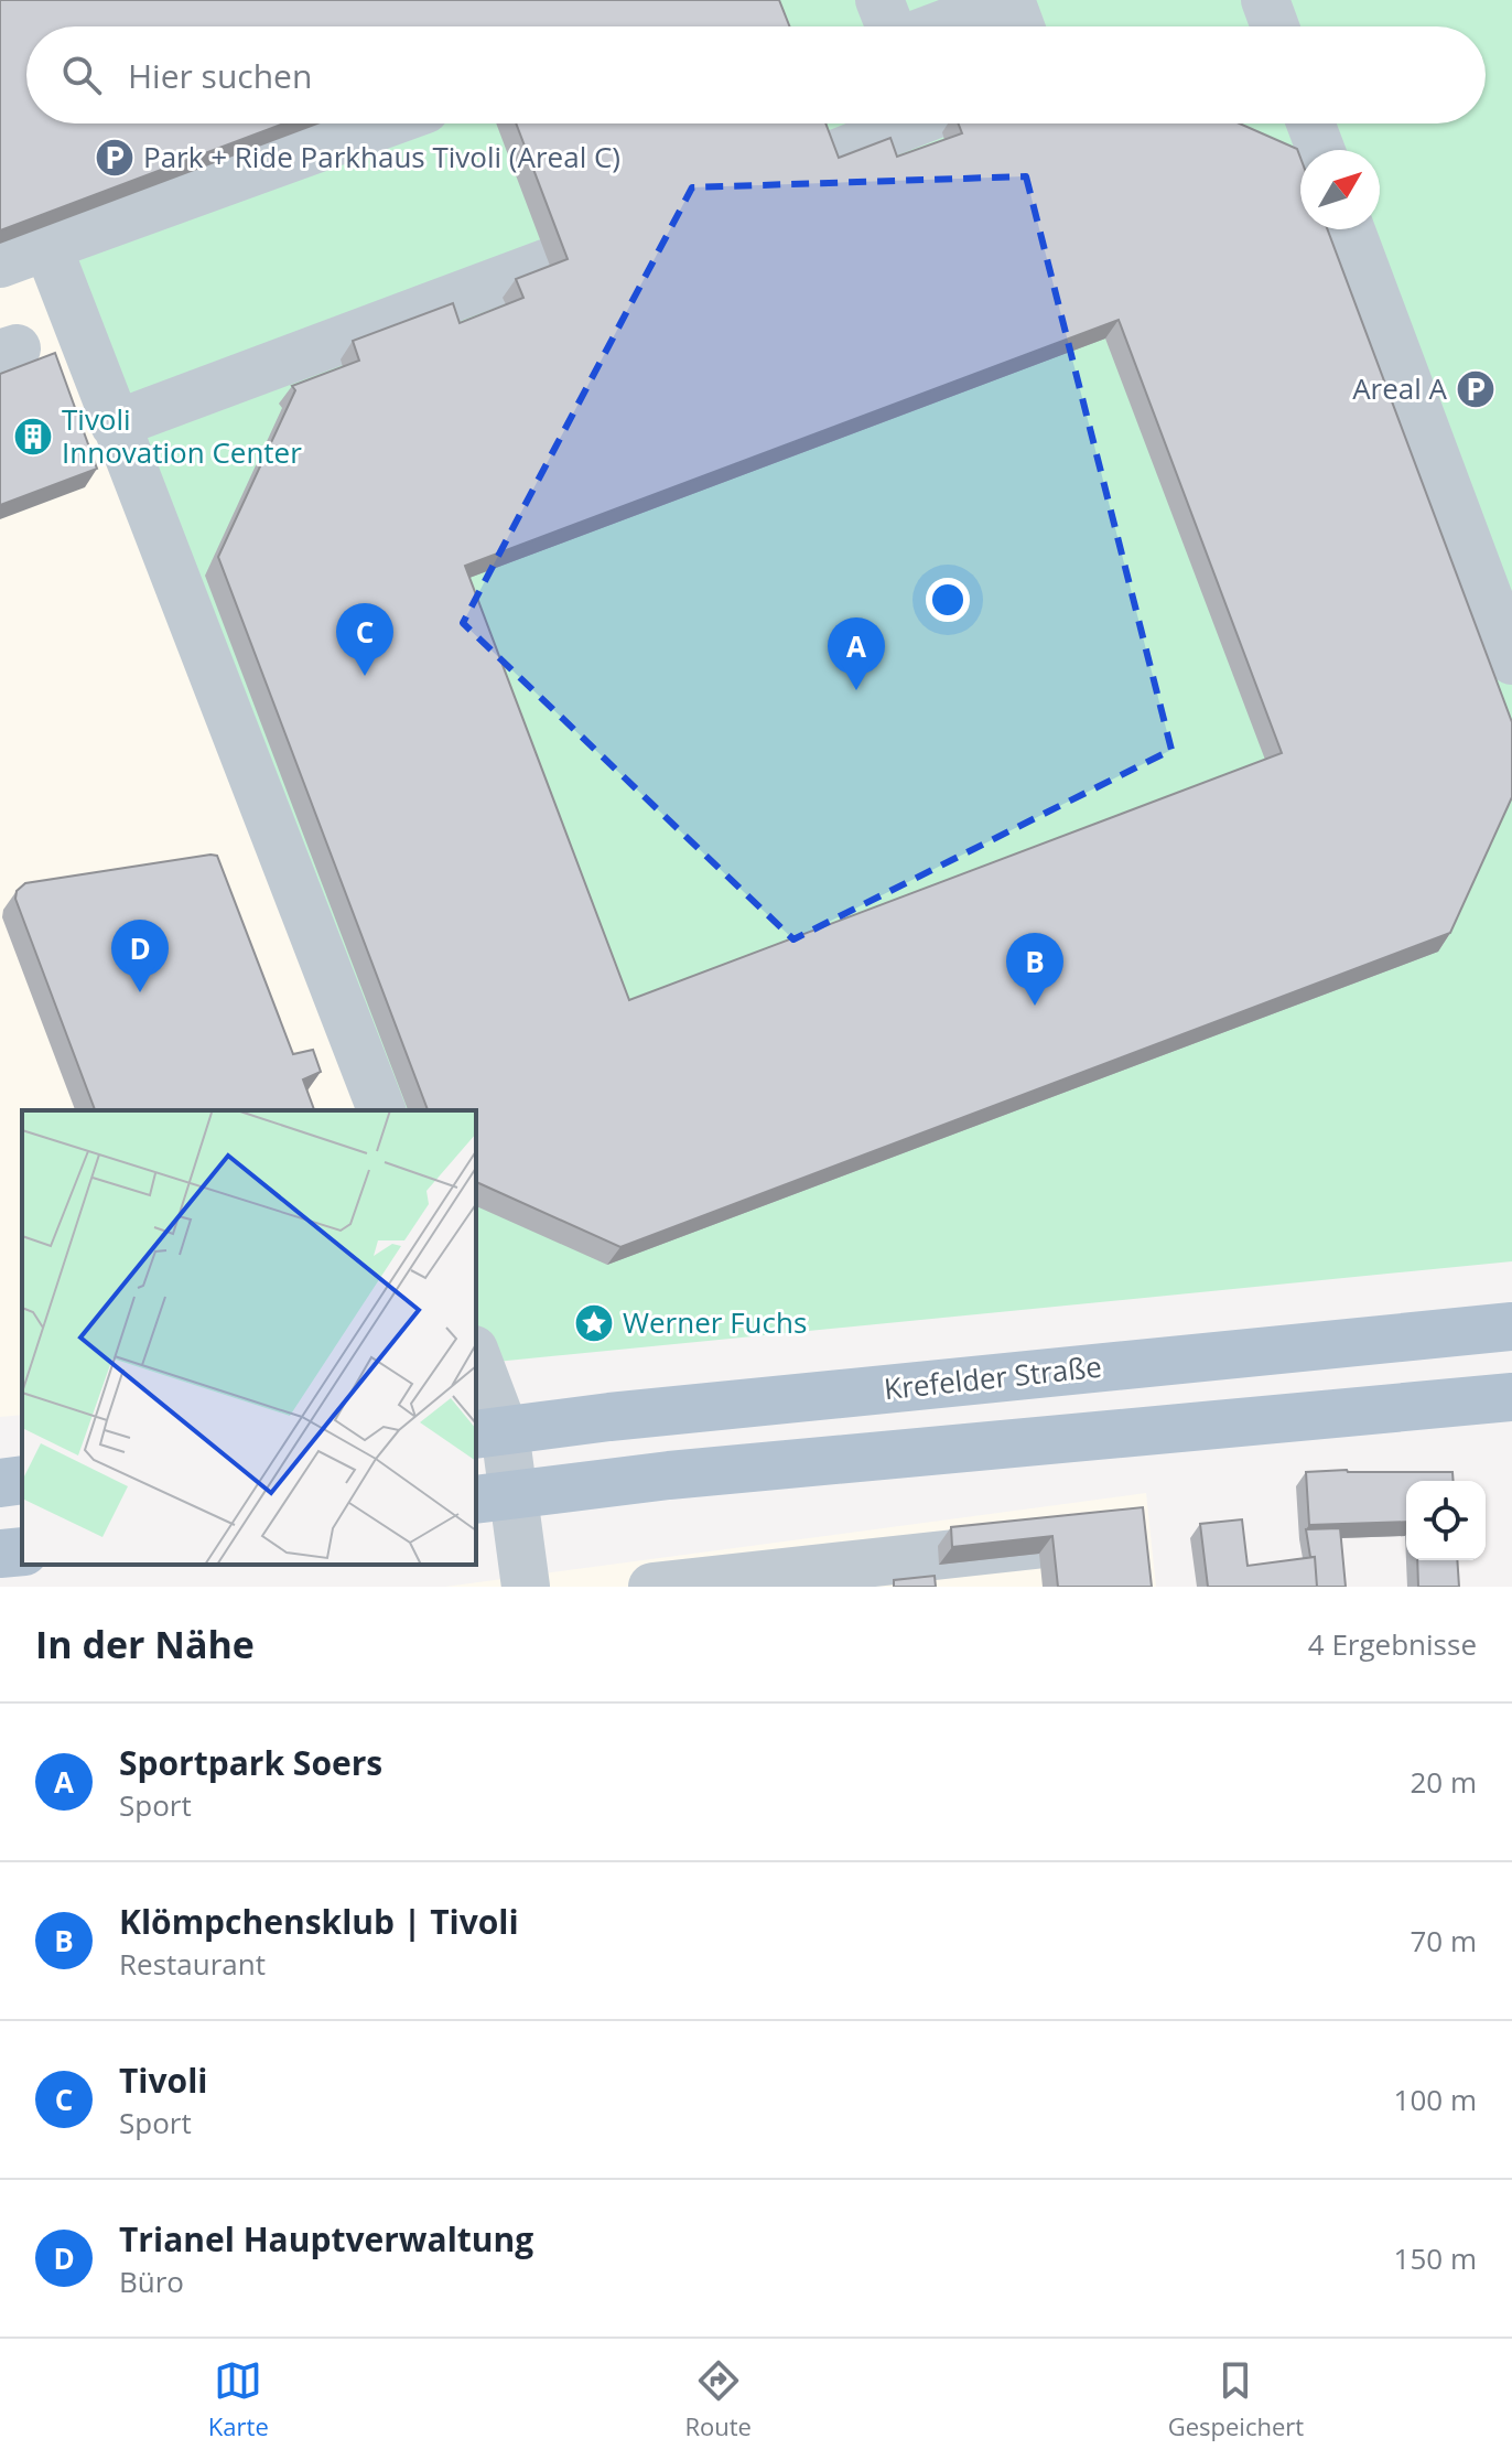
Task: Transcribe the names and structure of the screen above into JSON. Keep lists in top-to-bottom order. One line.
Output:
{"streets":{"main road":["Krefelder Straße"]},"places":{"parking":["Park + Ride Parkhaus Tivoli (Areal C)","Areal A"],"building":["Tivoli Innovation Center"],"place":["Werner Fuchs"]},"north":"top right","page":{"search":"Hier suchen","pins":["C","A","D","B"],"heading":["In der Nähe","4 Ergebnisse"],"list":[{"mark":"A","name":"Sportpark Soers","note":"Sport","value":"20 m"},{"mark":"B","name":"Klömpchensklub | Tivoli","note":"Restaurant","value":"70 m"},{"mark":"C","name":"Tivoli","note":"Sport","value":"100 m"},{"mark":"D","name":"Trianel Hauptverwaltung","note":"Büro","value":"150 m"}],"nav":["Karte","Route","Gespeichert"]}}
